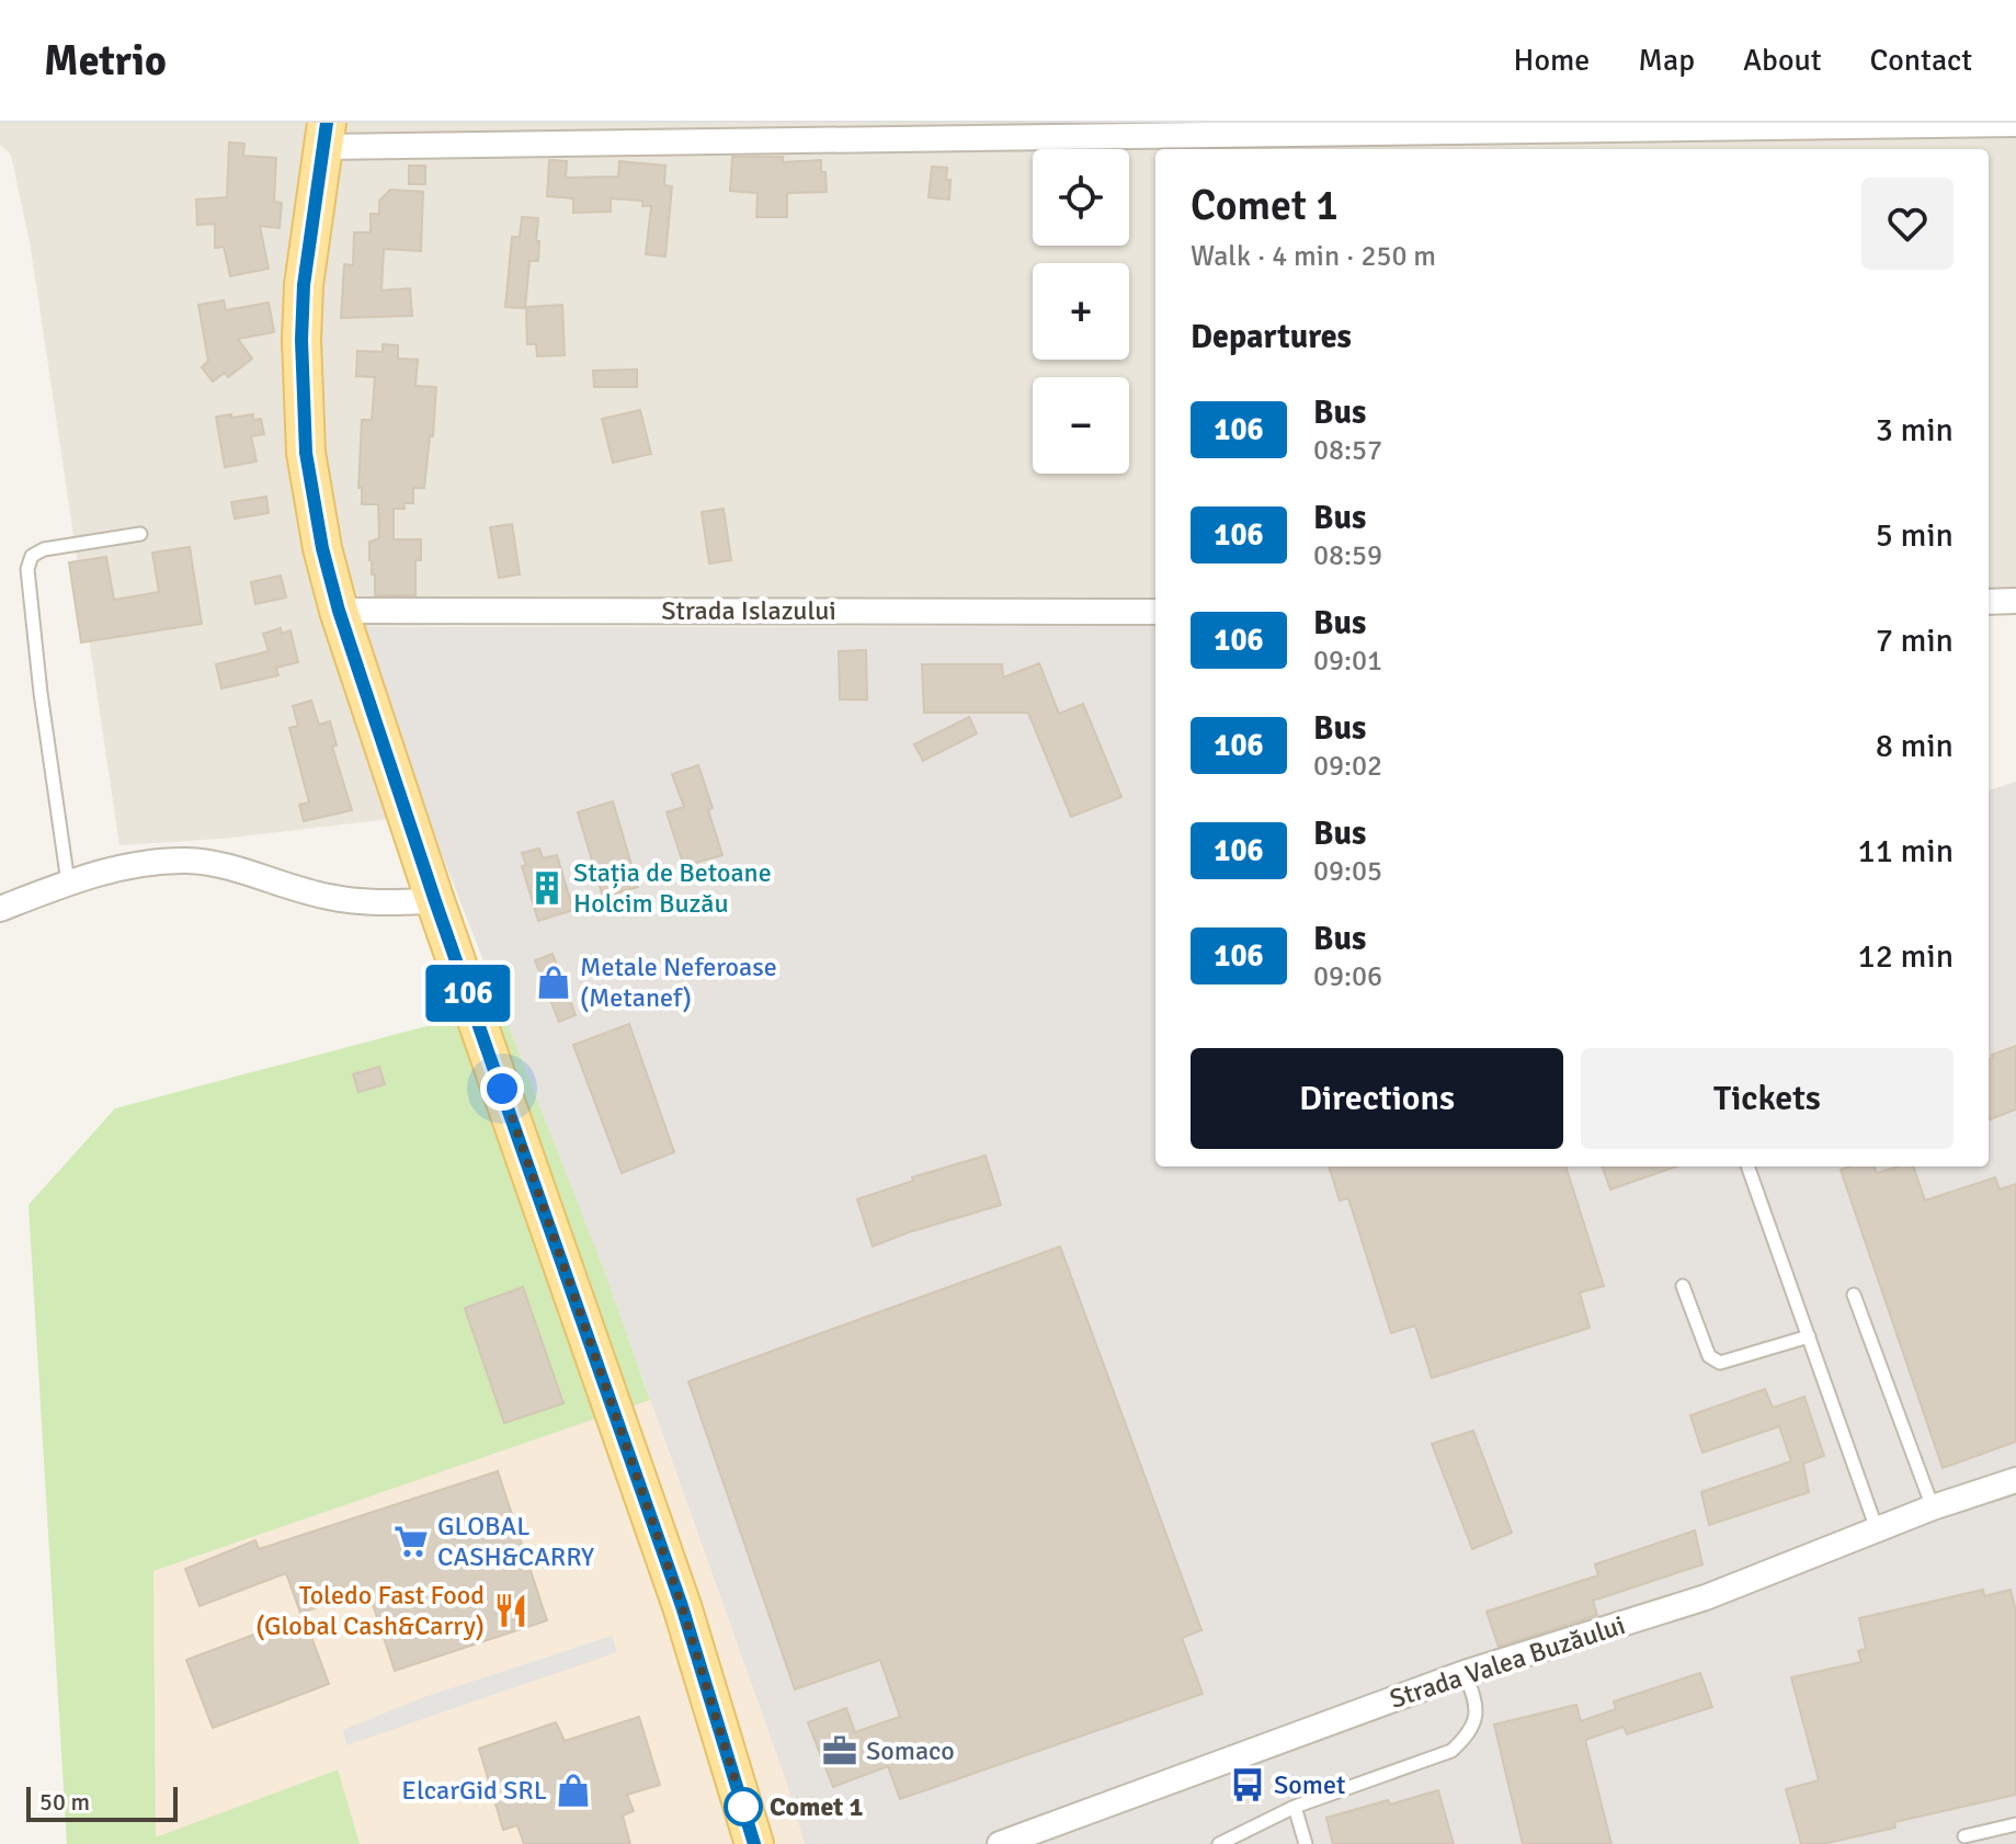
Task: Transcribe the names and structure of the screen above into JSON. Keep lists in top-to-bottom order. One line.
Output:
{"streets":{"street":["Strada Islazului","Strada Valea Buzăului"]},"places":{"building":["Stația de Betoane Holcim Buzău"],"shop":["Metale Neferoase (Metanef)","ElcarGid SRL"],"supermarket":["GLOBAL CASH&CARRY"],"restaurant":["Toledo Fast Food (Global Cash&Carry)"],"office":["Somaco"],"bus stop":["Somet"],"other":["Comet 1"]},"lines":["bus line 106"],"scale_bar":"50 m","page":{"header":"Metrio","nav":["Home","Map","About","Contact"],"on_map":"106","map_buttons":["+","−"],"heading":[["Comet 1","Walk · 4 min · 250 m"],"Departures"],"list":[{"mark":"106","name":"Bus","note":"08:57","value":"3 min"},{"mark":"106","name":"Bus","note":"08:59","value":"5 min"},{"mark":"106","name":"Bus","note":"09:01","value":"7 min"},{"mark":"106","name":"Bus","note":"09:02","value":"8 min"},{"mark":"106","name":"Bus","note":"09:05","value":"11 min"},{"mark":"106","name":"Bus","note":"09:06","value":"12 min"}],"buttons":["Directions","Tickets"],"scale":"50 m"}}
